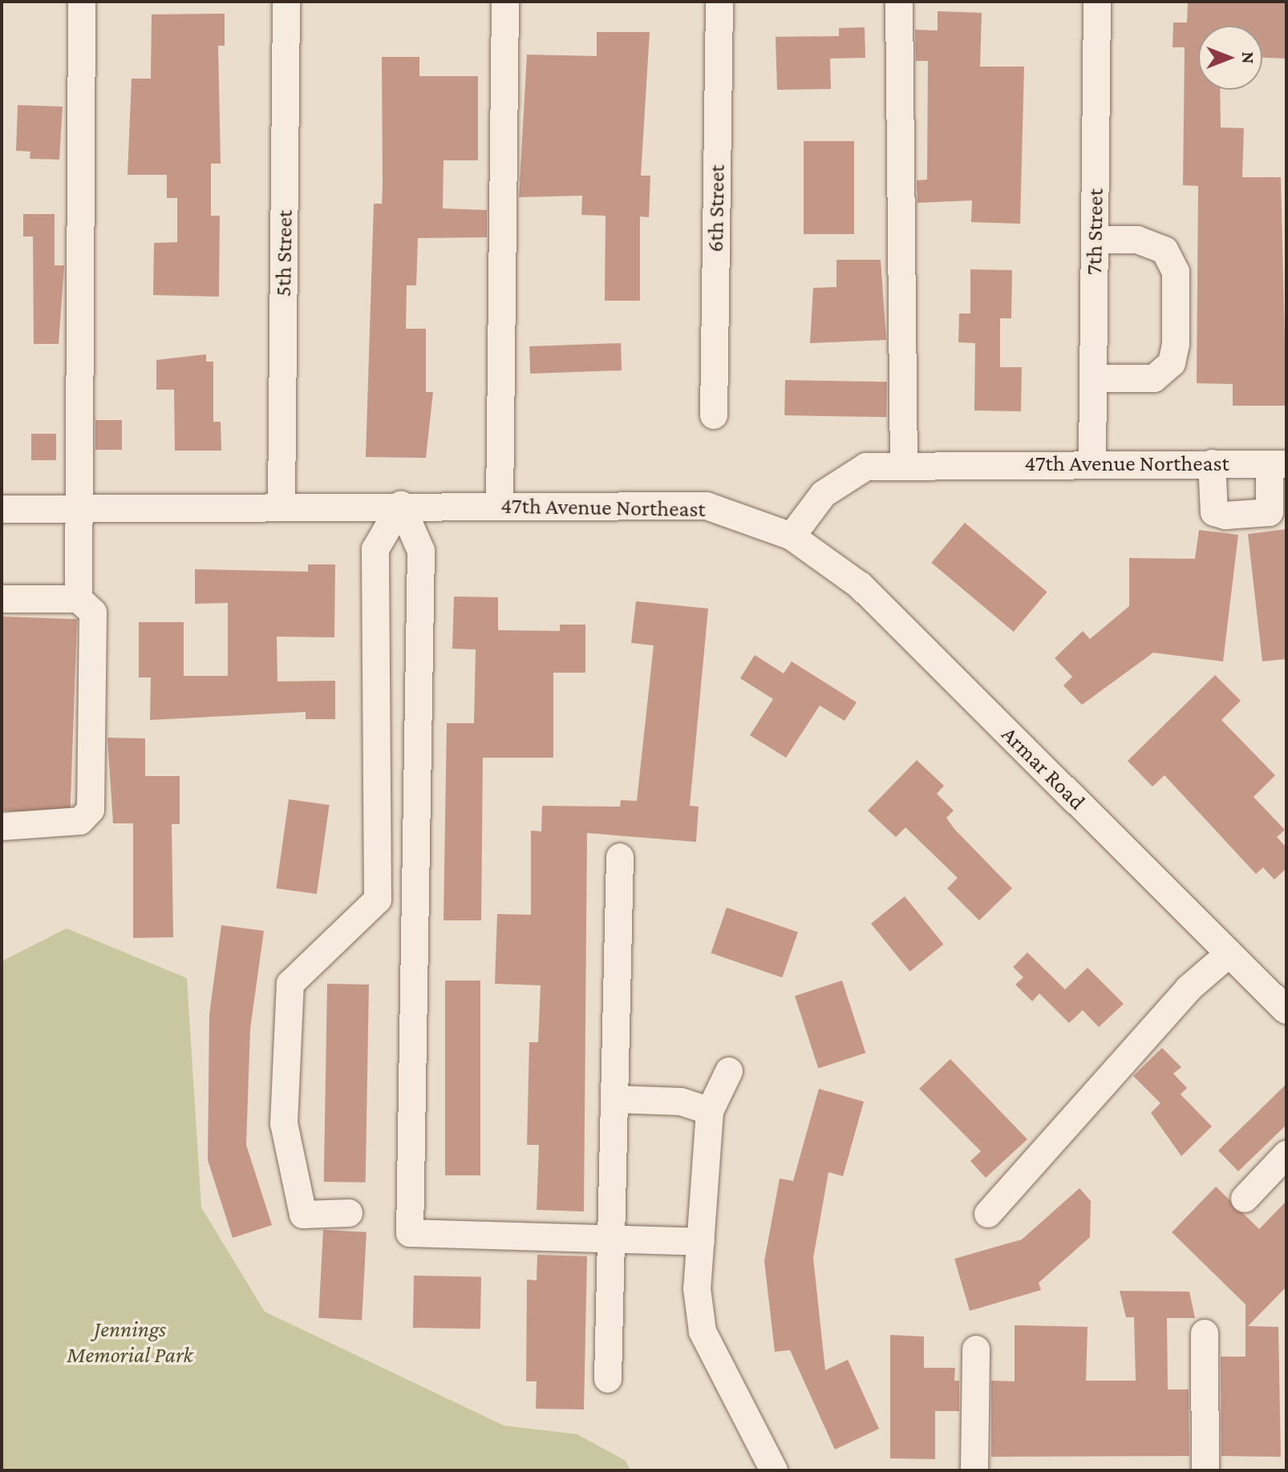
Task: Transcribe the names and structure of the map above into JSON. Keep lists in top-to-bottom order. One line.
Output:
{"streets":{"street":["6th Street","7th Street","5th Street","47th Avenue Northeast","Armar Road"]},"crossings":[["7th Street","47th Avenue Northeast"],["5th Street","47th Avenue Northeast"],["47th Avenue Northeast","Armar Road"]],"parks":["Jennings Memorial Park"],"north":"right"}
